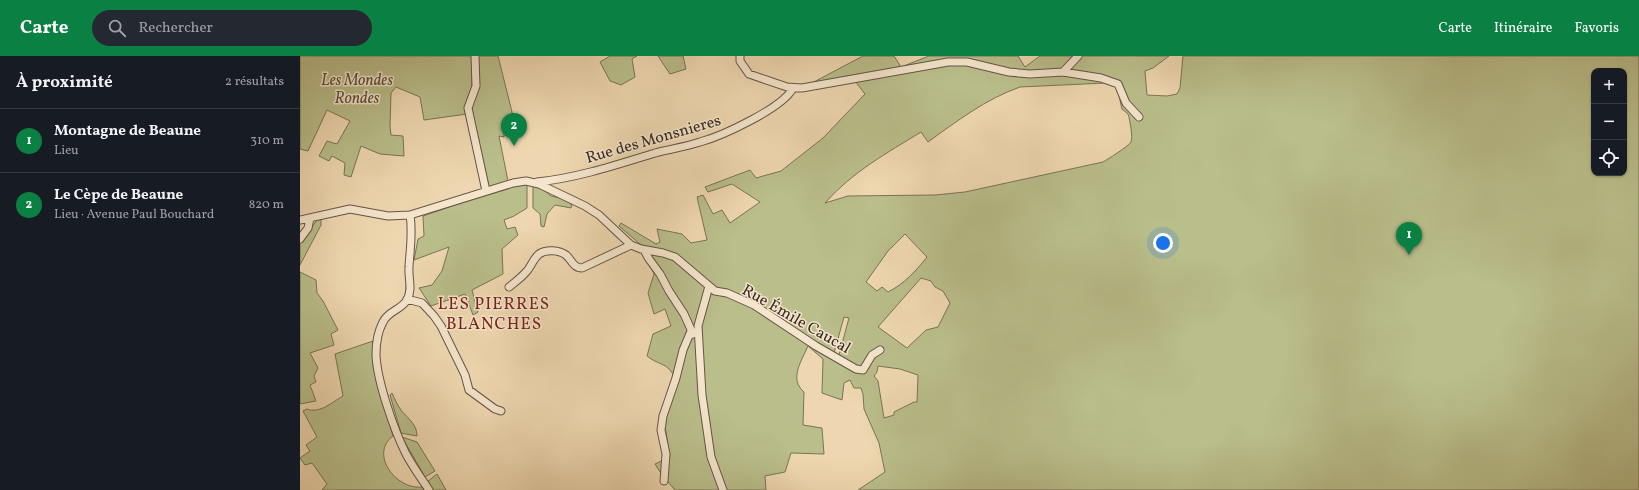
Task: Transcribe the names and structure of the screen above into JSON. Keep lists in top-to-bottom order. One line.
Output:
{"streets":{"street":["Rue des Monsnieres","Rue Émile Caucal"]},"districts":["LES PIERRES BLANCHES"],"parks":["Les Mondes Rondes"],"page":{"header":"Carte","search":"Rechercher","nav":["Carte","Itinéraire","Favoris"],"heading":["À proximité","2 résultats"],"map_buttons":["+","−"],"list":[{"mark":"1","name":"Montagne de Beaune","note":"Lieu","value":"310 m"},{"mark":"2","name":"Le Cèpe de Beaune","note":"Lieu · Avenue Paul Bouchard","value":"820 m"}],"pins":["2","1"]}}
